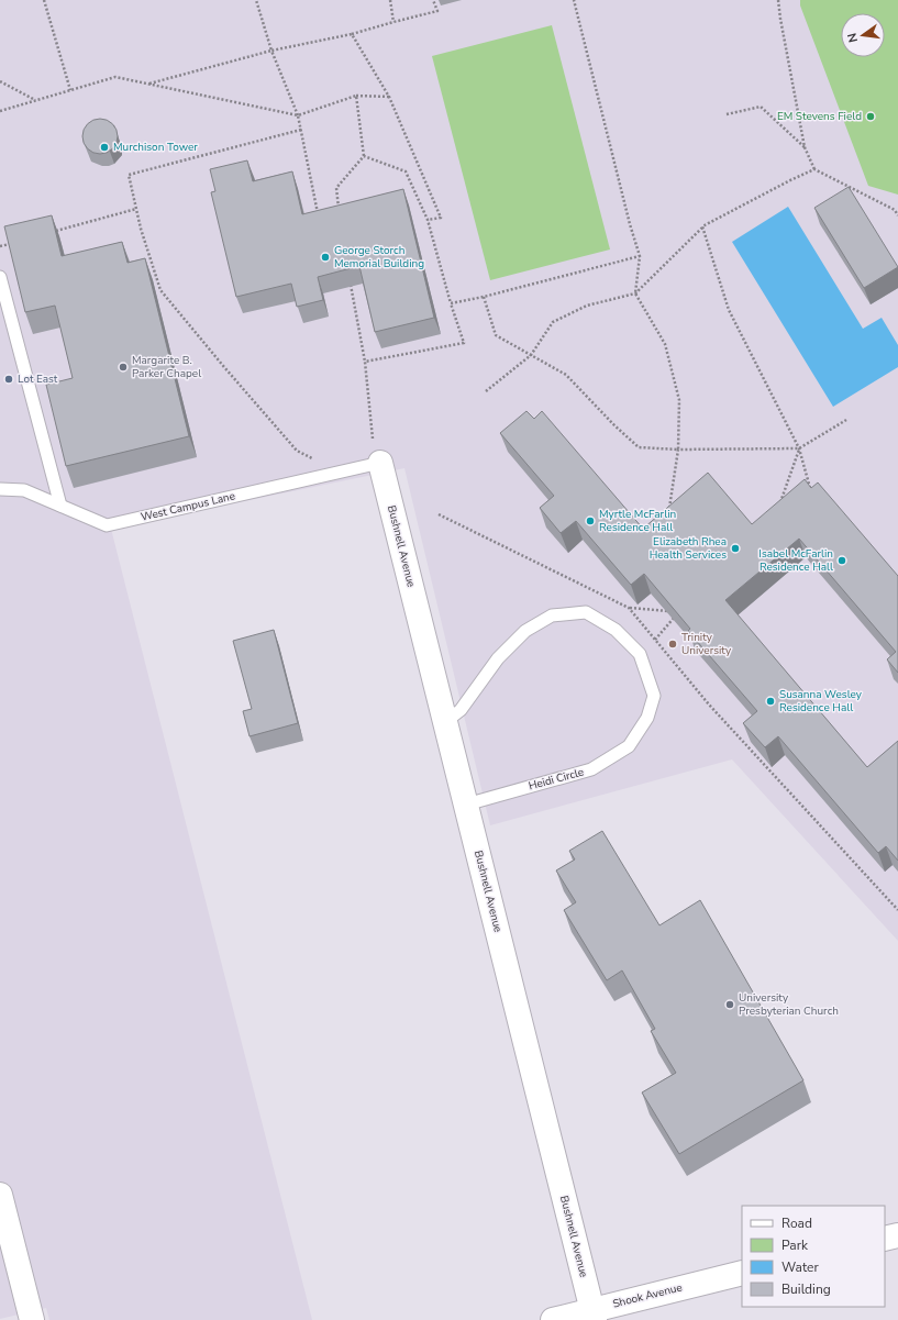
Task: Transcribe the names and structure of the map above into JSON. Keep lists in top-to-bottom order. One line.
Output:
{"streets":{"street":["Bushnell Avenue","Shook Avenue"],"lane":["West Campus Lane","Heidi Circle"]},"crossings":[["West Campus Lane","Bushnell Avenue"],["Bushnell Avenue","Heidi Circle"],["Bushnell Avenue","Shook Avenue"]],"places":["EM Stevens Field","Murchison Tower","George Storch Memorial Building","Margarite B. Parker Chapel","Lot East","Myrtle McFarlin Residence Hall","Elizabeth Rhea Health Services","Isabel McFarlin Residence Hall","Trinity University","Susanna Wesley Residence Hall","University Presbyterian Church"],"legend":["Road","Park","Water","Building"],"north":"left"}
